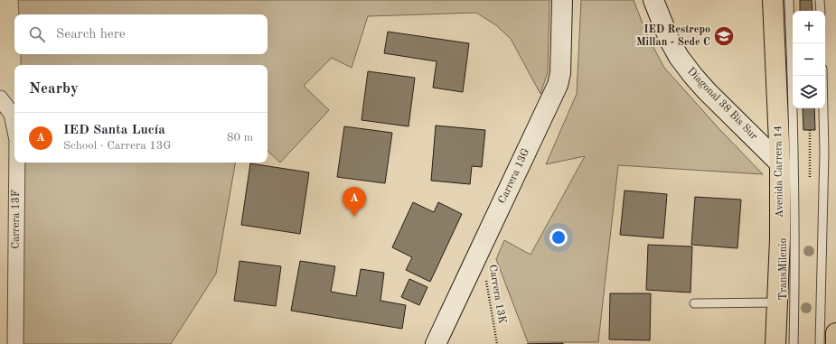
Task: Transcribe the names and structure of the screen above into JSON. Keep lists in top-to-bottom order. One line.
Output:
{"streets":{"main road":["Avenida Carrera 14"],"street":["Diagonal 38 Bis Sur","Carrera 13G","Carrera 13F"],"lane":["TransMilenio"],"path":["Carrera 13K"]},"crossings":[["Diagonal 38 Bis Sur","Avenida Carrera 14"]],"places":{"school or university":["IED Restrepo Millan - Sede C"]},"page":{"map_buttons":["+","−"],"search":"Search here","heading":"Nearby","list":[{"mark":"A","name":"IED Santa Lucía","note":"School · Carrera 13G","value":"80 m"}],"pins":"A"}}
